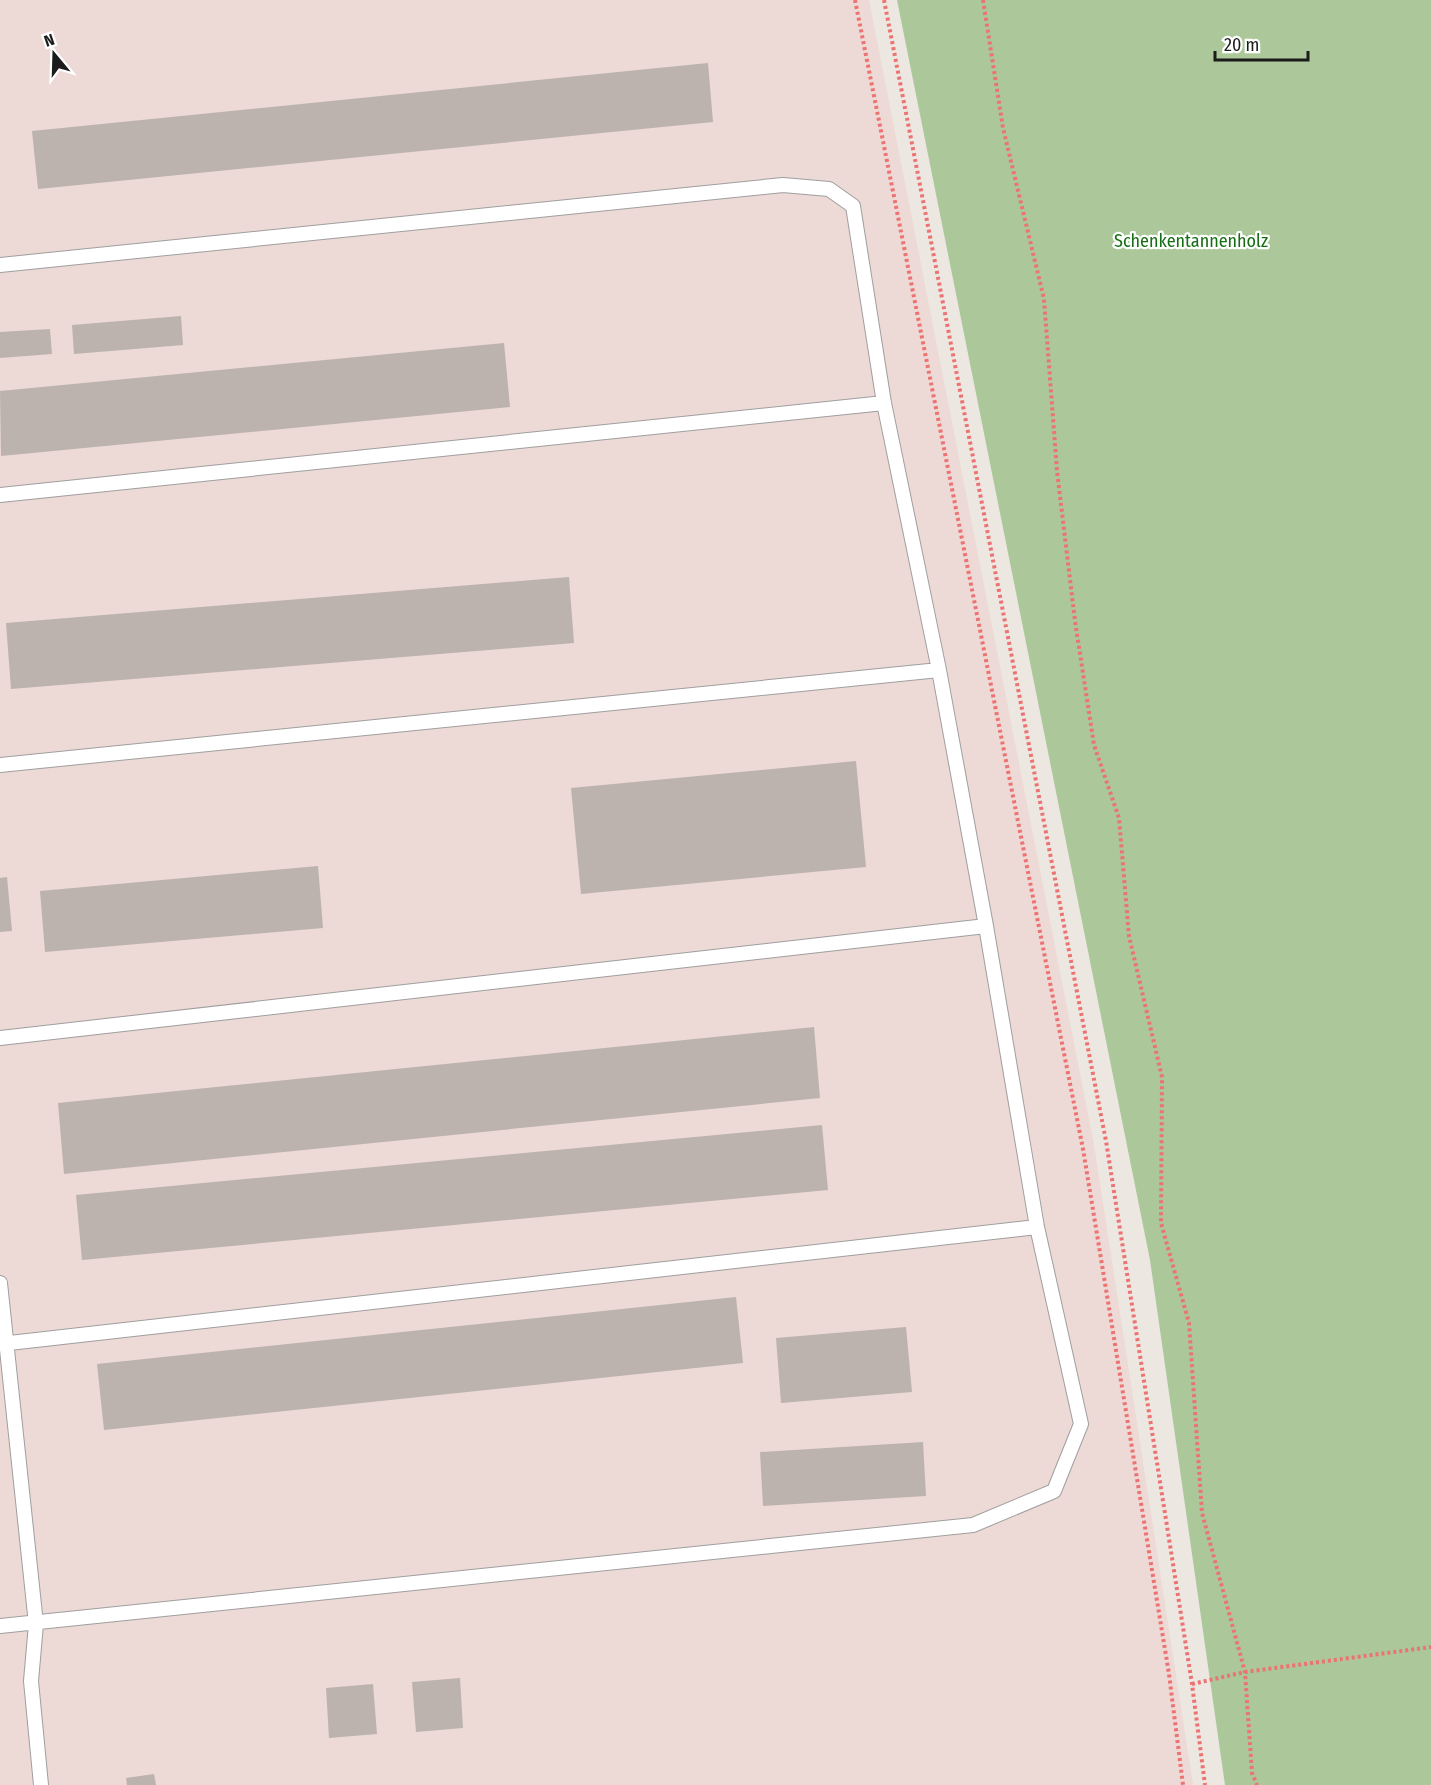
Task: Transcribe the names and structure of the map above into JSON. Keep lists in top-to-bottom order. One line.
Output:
{"parks":["Schenkentannenholz"],"scale_bar":"20 m","north":"top"}
